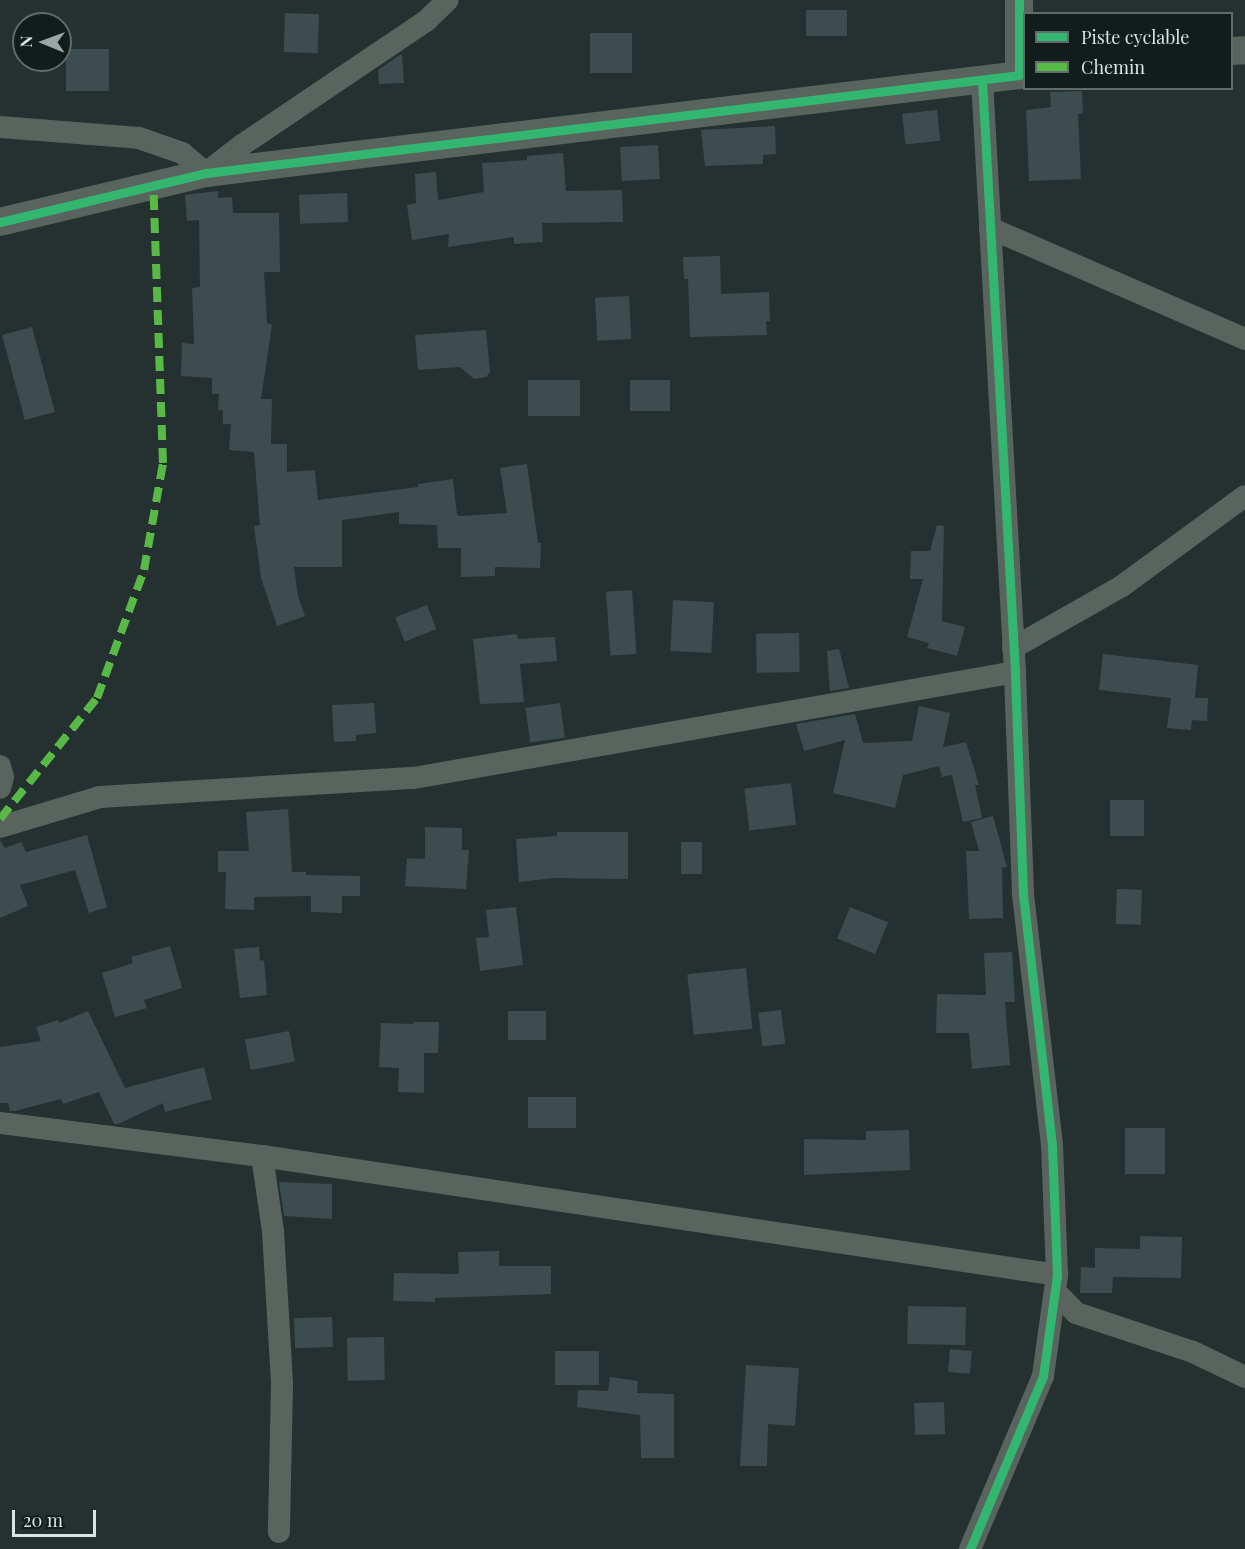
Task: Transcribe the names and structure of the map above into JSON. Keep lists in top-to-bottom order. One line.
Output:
{"legend":["Piste cyclable","Chemin"],"scale_bar":"20 m","north":"left"}
